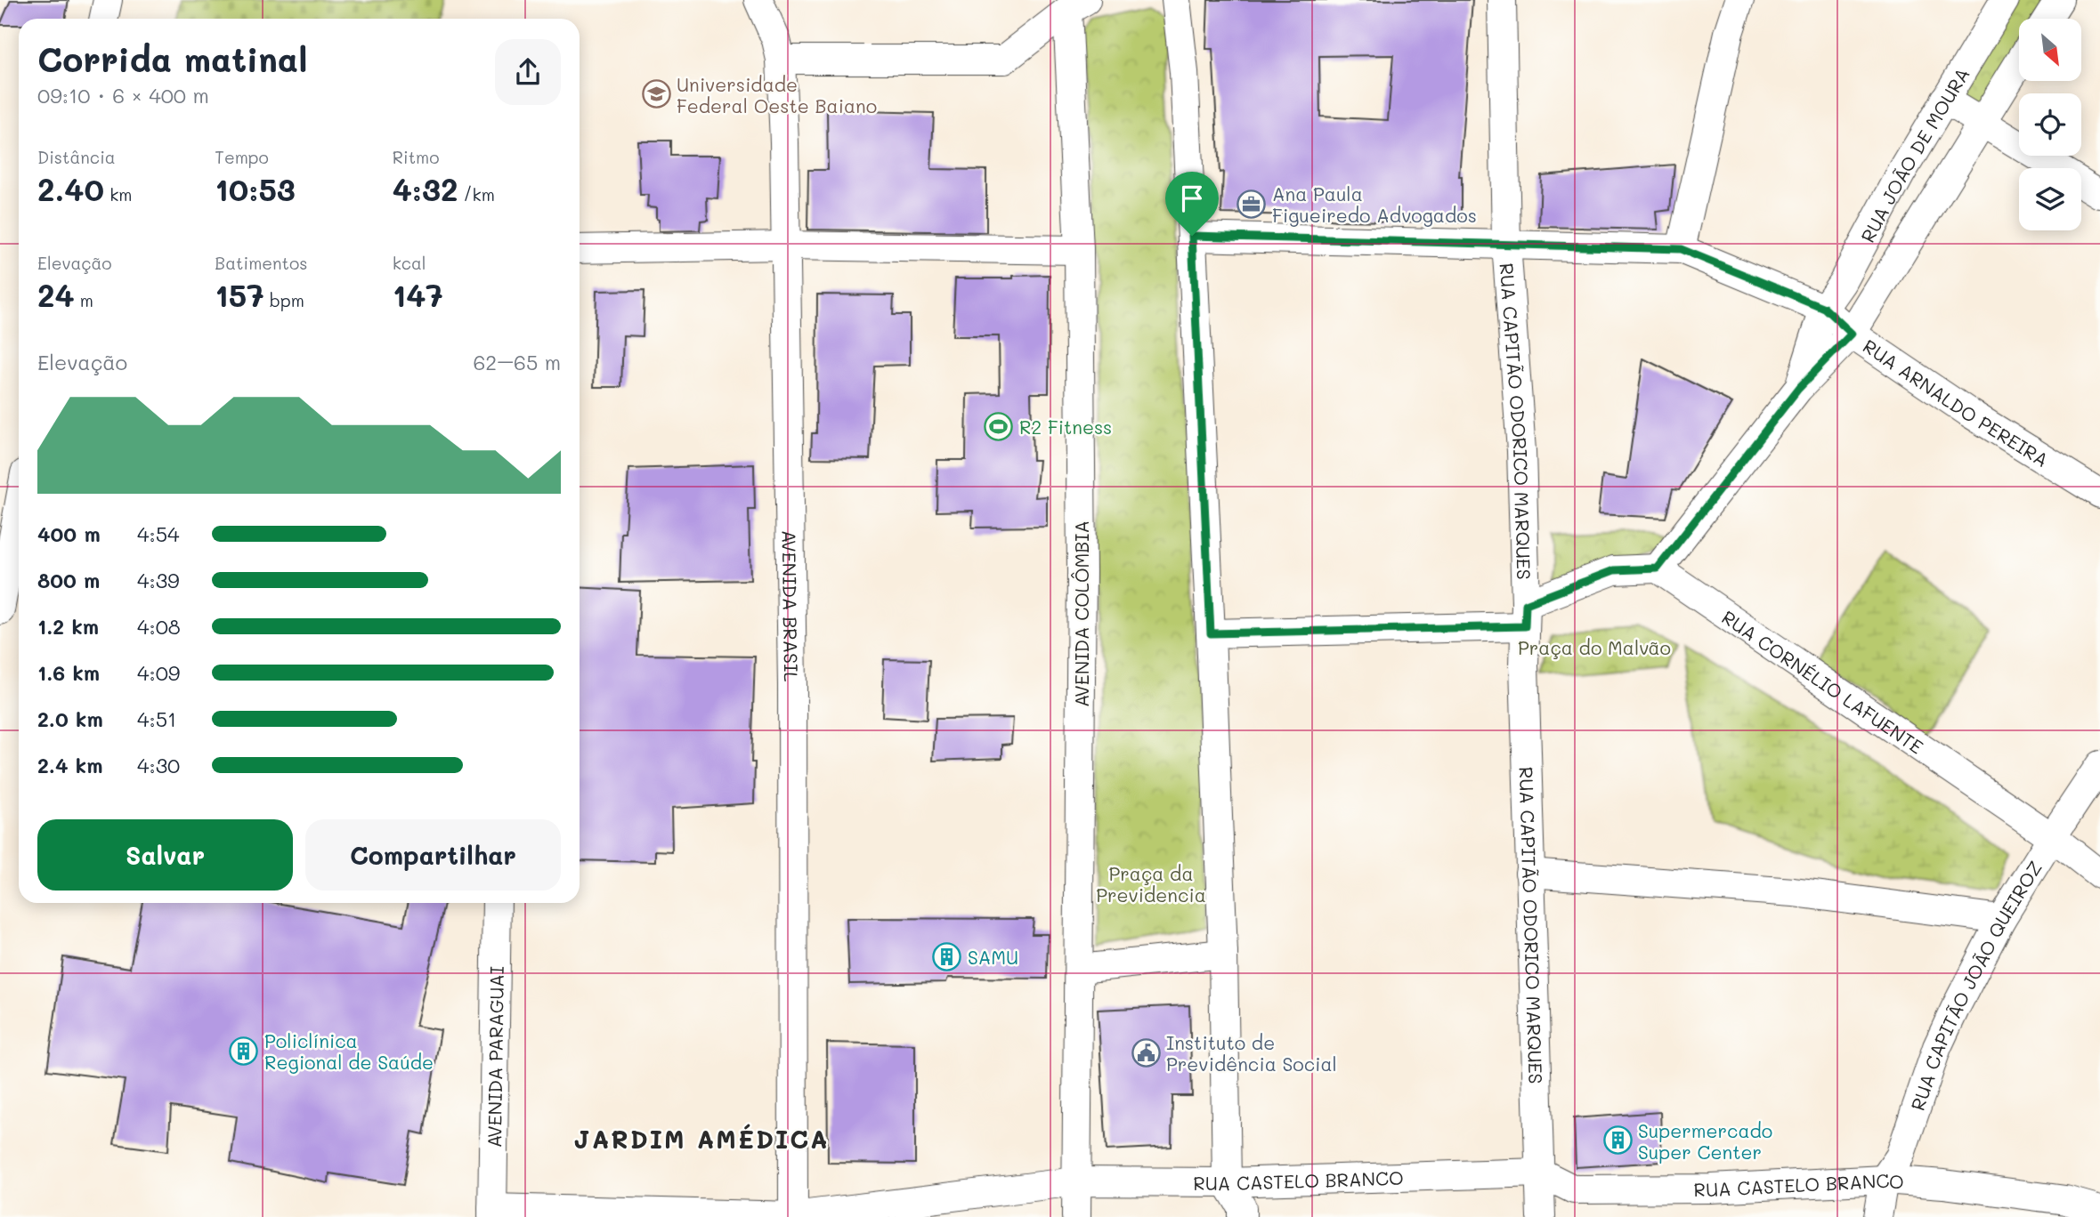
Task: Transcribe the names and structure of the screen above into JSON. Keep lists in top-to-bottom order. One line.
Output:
{"streets":{"street":["RUA JOÃO DE MOURA","RUA ARNALDO PEREIRA","RUA CAPITÃO ODORICO MARQUES","AVENIDA BRASIL","AVENIDA COLÔMBIA","RUA CORNÉLIO LAFUENTE","RUA CAPITÃO JOÃO QUEIROZ","AVENIDA PARAGUAI","RUA CASTELO BRANCO"]},"crossings":[["RUA JOÃO DE MOURA","RUA ARNALDO PEREIRA"],["RUA ARNALDO PEREIRA","RUA CAPITÃO ODORICO MARQUES"],["RUA CAPITÃO ODORICO MARQUES","RUA CASTELO BRANCO"],["AVENIDA BRASIL","RUA CASTELO BRANCO"],["AVENIDA COLÔMBIA","RUA CASTELO BRANCO"],["RUA CORNÉLIO LAFUENTE","RUA CAPITÃO JOÃO QUEIROZ"],["RUA CAPITÃO JOÃO QUEIROZ","RUA CASTELO BRANCO"],["AVENIDA PARAGUAI","RUA CASTELO BRANCO"]],"districts":["JARDIM AMÉDICA"],"parks":["Praça do Malvão","Praça da Previdencia"],"places":{"school or university":["Universidade Federal Oeste Baiano"],"office":["Ana Paula Figueiredo Advogados"],"sports":["R2 Fitness"],"building":["SAMU","Policlínica Regional de Saúde","Supermercado Super Center"],"public building":["Instituto de Previdência Social"]},"north":"bottom right","page":{"heading":["Corrida matinal","09:10 · 6 × 400 m"],"stats":[["Distância","2.40 km"],["Tempo","10:53"],["Ritmo","4:32 /km"],["Elevação","24 m"],["Batimentos","157 bpm"],["kcal","147"]],"chart":["Elevação","62–65 m"],"list":[{"name":"400 m","note":"4:54"},{"name":"800 m","note":"4:39"},{"name":"1.2 km","note":"4:08"},{"name":"1.6 km","note":"4:09"},{"name":"2.0 km","note":"4:51"},{"name":"2.4 km","note":"4:30"}],"buttons":["Salvar","Compartilhar"]}}
